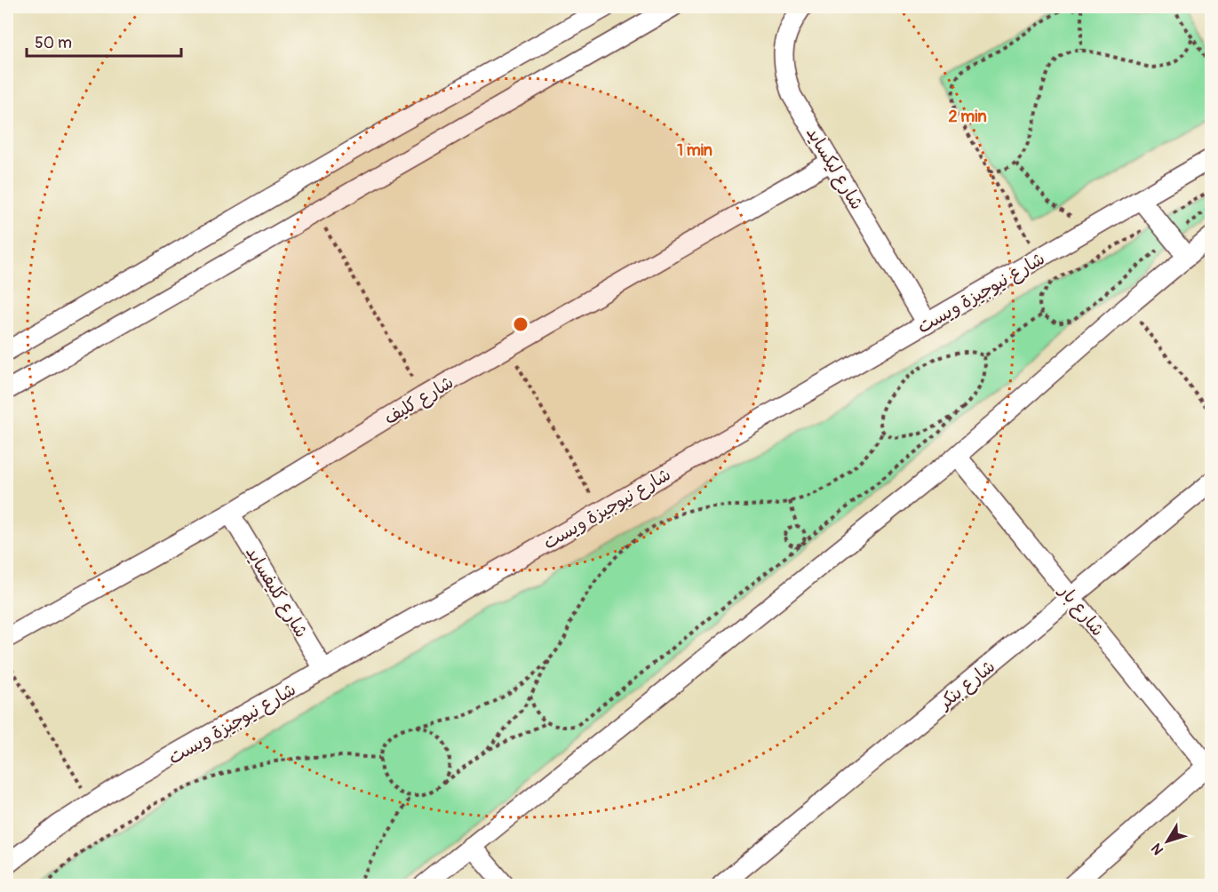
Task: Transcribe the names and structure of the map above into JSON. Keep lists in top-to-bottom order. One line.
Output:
{"streets":{"street":["شارع ليكسايد","شارع نيوجيزة ويست","شارع كليف","شارع كليفسايد","شارع بار","شارع بنكر"]},"crossings":[["شارع ليكسايد","شارع نيوجيزة ويست"],["شارع ليكسايد","شارع كليف"],["شارع نيوجيزة ويست","شارع كليفسايد"],["شارع كليف","شارع كليفسايد"],["شارع بار","شارع بنكر"]],"scale_bar":"50 m","north":"bottom left","rings":["2 min","1 min"]}
